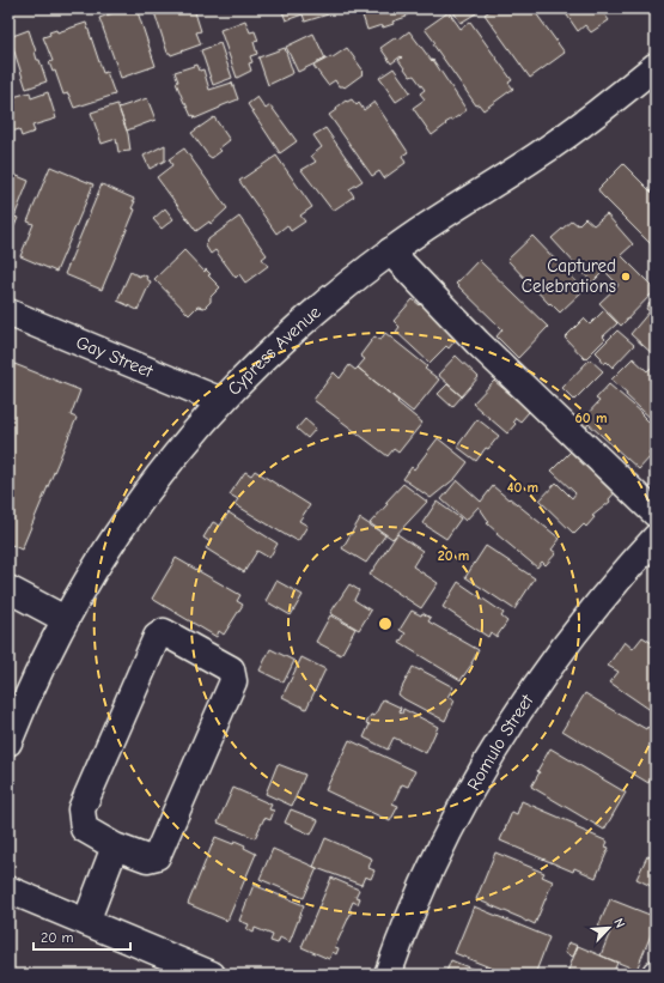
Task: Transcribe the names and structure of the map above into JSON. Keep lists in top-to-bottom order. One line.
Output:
{"streets":{"street":["Cypress Avenue","Gay Street","Romulo Street"]},"crossings":[["Cypress Avenue","Gay Street"]],"places":["Captured Celebrations"],"scale_bar":"20 m","north":"top right","rings":["60 m","40 m","20 m"]}
